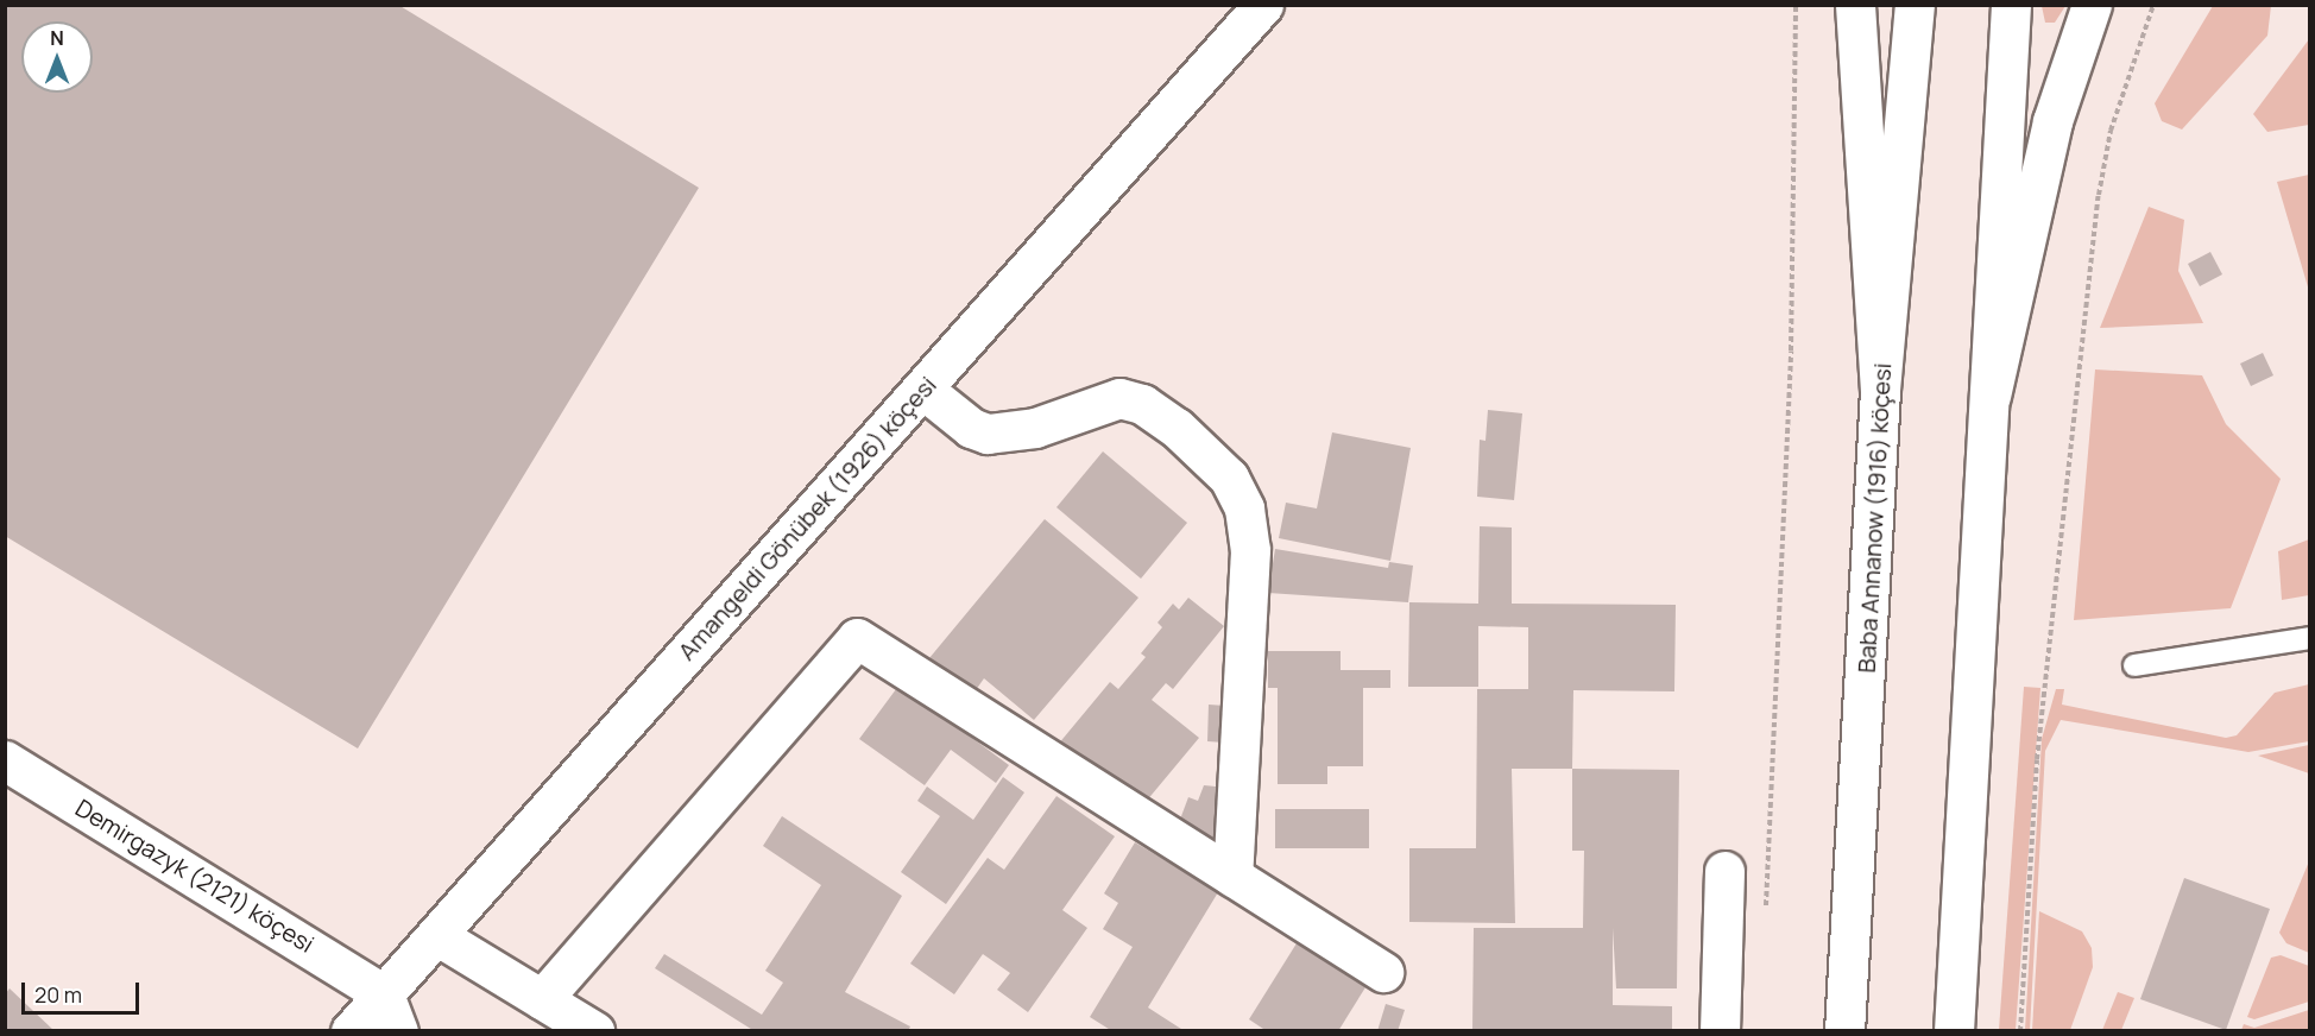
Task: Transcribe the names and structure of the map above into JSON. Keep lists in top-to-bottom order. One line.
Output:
{"streets":{"main road":["Amangeldi Gönübek (1926) köçesi","Baba Annanow (1916) köçesi","Demirgazyk (2121) köçesi"]},"crossings":[["Amangeldi Gönübek (1926) köçesi","Demirgazyk (2121) köçesi"]],"scale_bar":"20 m","north":"top"}
